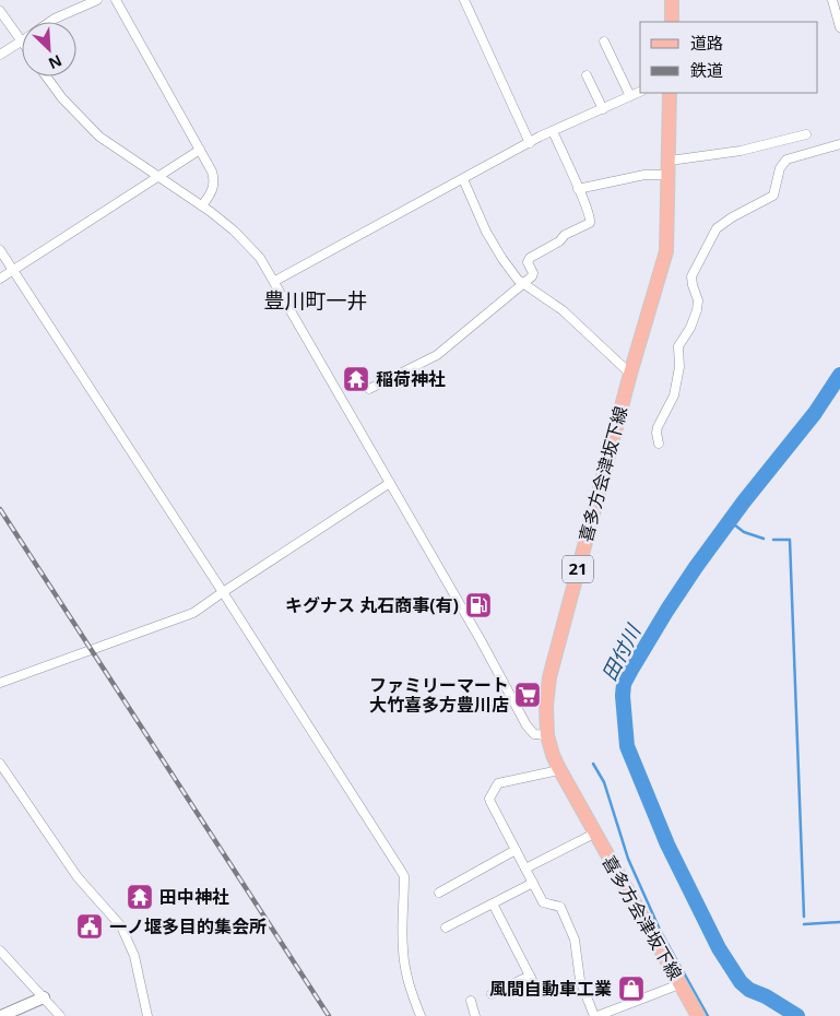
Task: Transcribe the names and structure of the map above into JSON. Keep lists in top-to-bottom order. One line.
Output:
{"streets":{"main road":["喜多方会津坂下線","21"]},"districts":["豊川町一井"],"water":["田付川"],"places":{"temple":["稲荷神社","田中神社"],"fuel station":["キグナス 丸石商事(有)"],"supermarket":["ファミリーマート 大竹喜多方豊川店"],"public building":["一ノ堰多目的集会所"],"shop":["風間自動車工業"]},"legend":["道路","鉄道"],"north":"bottom right"}
